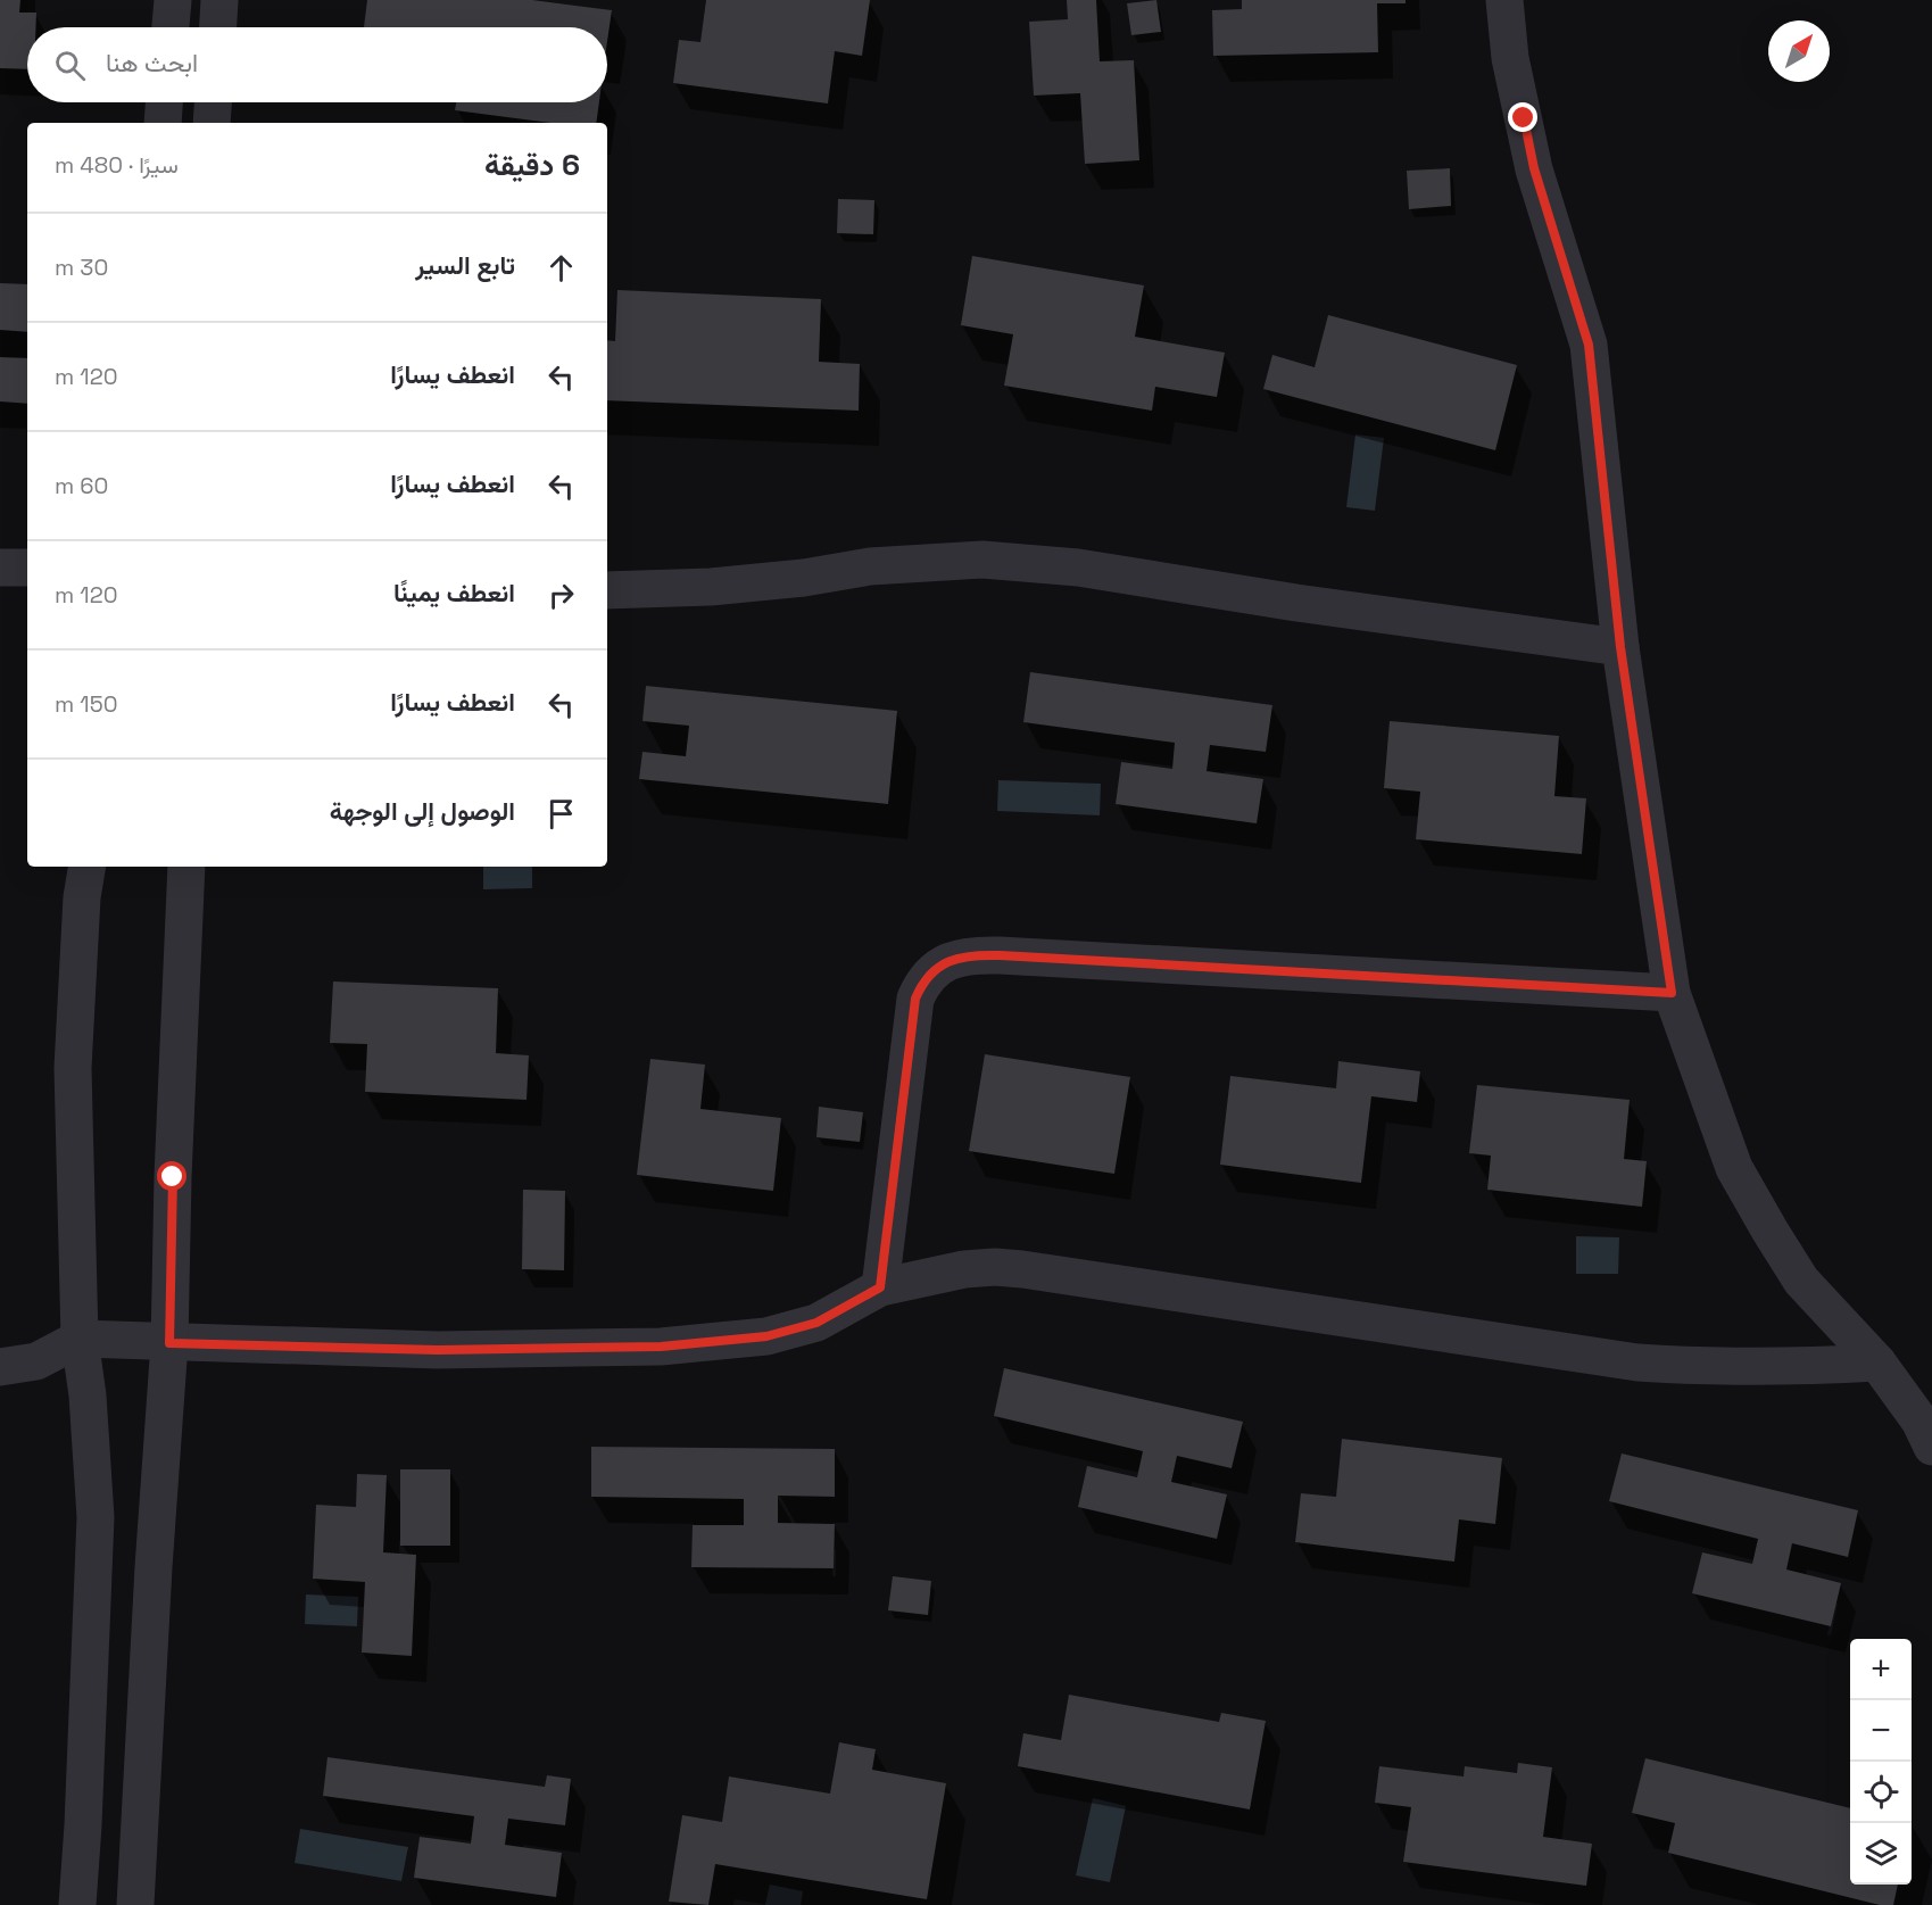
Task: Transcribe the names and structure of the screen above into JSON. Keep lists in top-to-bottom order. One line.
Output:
{"north":"top right","page":{"search":"ابحث هنا","heading":["6 دقيقة","سيرًا · 480 m"],"list":[["تابع السير","30 m"],["انعطف يسارًا","120 m"],["انعطف يسارًا","60 m"],["انعطف يمينًا","120 m"],["انعطف يسارًا","150 m"],"الوصول إلى الوجهة"],"map_buttons":["+","−"]}}
